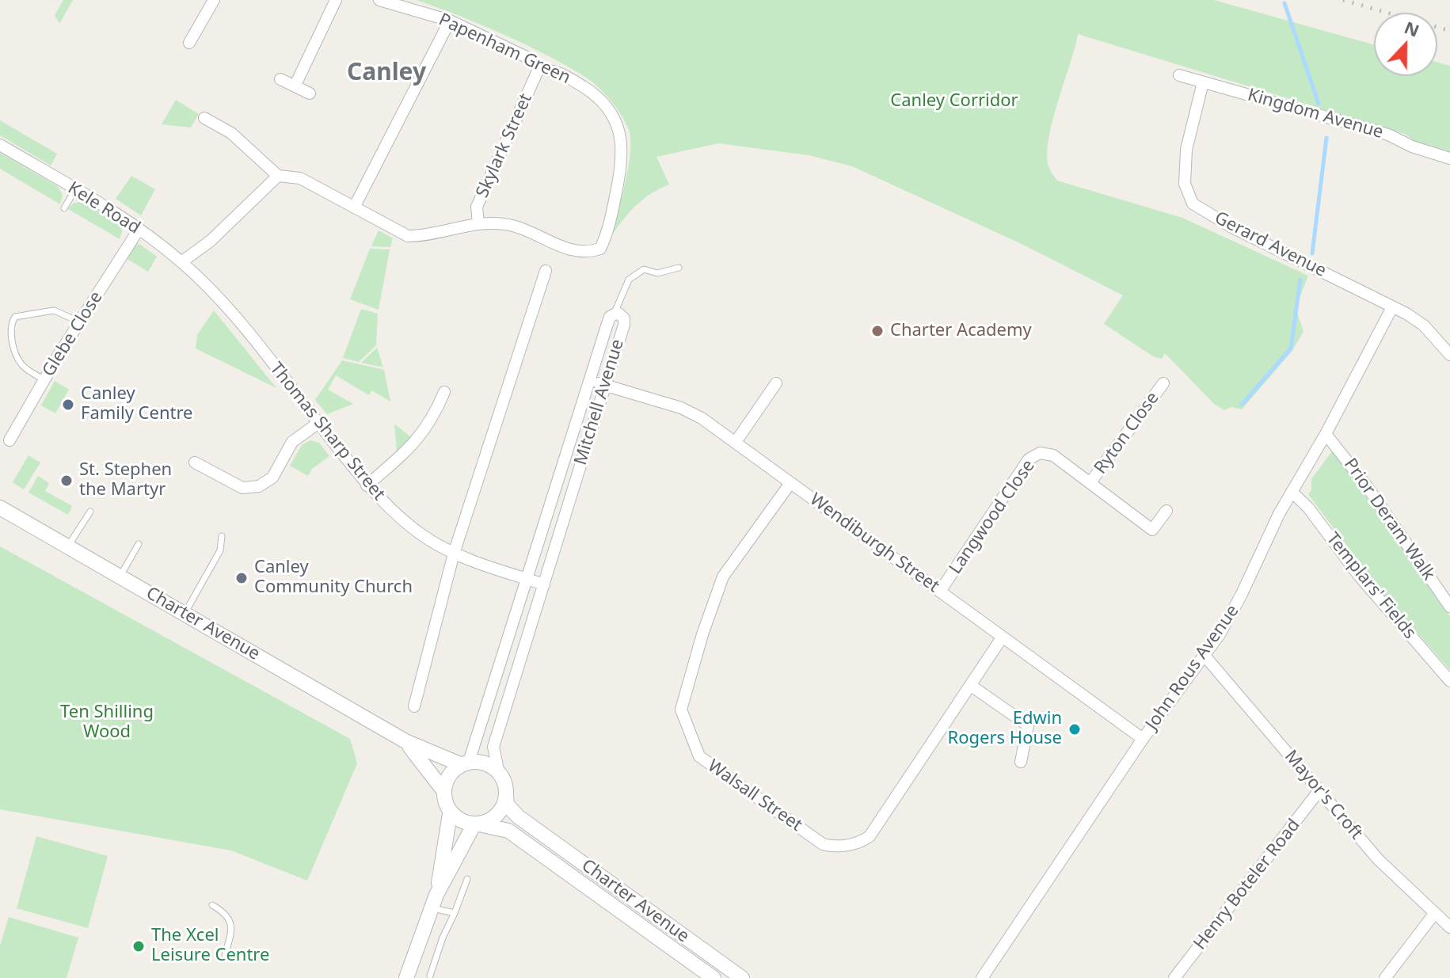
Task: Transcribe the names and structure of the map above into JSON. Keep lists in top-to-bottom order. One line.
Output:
{"streets":{"street":["Papenham Green","Kingdom Avenue","Skylark Street","Kele Road","Gerard Avenue","Glebe Close","Mitchell Avenue","Thomas Sharp Street","Ryton Close","Langwood Close","Prior Deram Walk","Wendiburgh Street","Templars' Fields","Charter Avenue","John Rous Avenue","Mayor's Croft","Walsall Street","Henry Boteler Road"]},"crossings":[["Papenham Green","Skylark Street"],["Kingdom Avenue","Gerard Avenue"],["Kele Road","Glebe Close"],["Kele Road","Thomas Sharp Street"],["Gerard Avenue","John Rous Avenue"],["Mitchell Avenue","Thomas Sharp Street"],["Mitchell Avenue","Wendiburgh Street"],["Mitchell Avenue","Charter Avenue"],["Ryton Close","Langwood Close"],["Langwood Close","Wendiburgh Street"],["Prior Deram Walk","John Rous Avenue"],["Wendiburgh Street","John Rous Avenue"],["Wendiburgh Street","Walsall Street"],["Templars' Fields","John Rous Avenue"],["John Rous Avenue","Mayor's Croft"],["Mayor's Croft","Henry Boteler Road"]],"districts":["Canley"],"parks":["Canley Corridor","Ten Shilling Wood"],"places":["Charter Academy","Canley Family Centre","St. Stephen the Martyr","Canley Community Church","Edwin Rogers House","The Xcel Leisure Centre"],"north":"top"}
